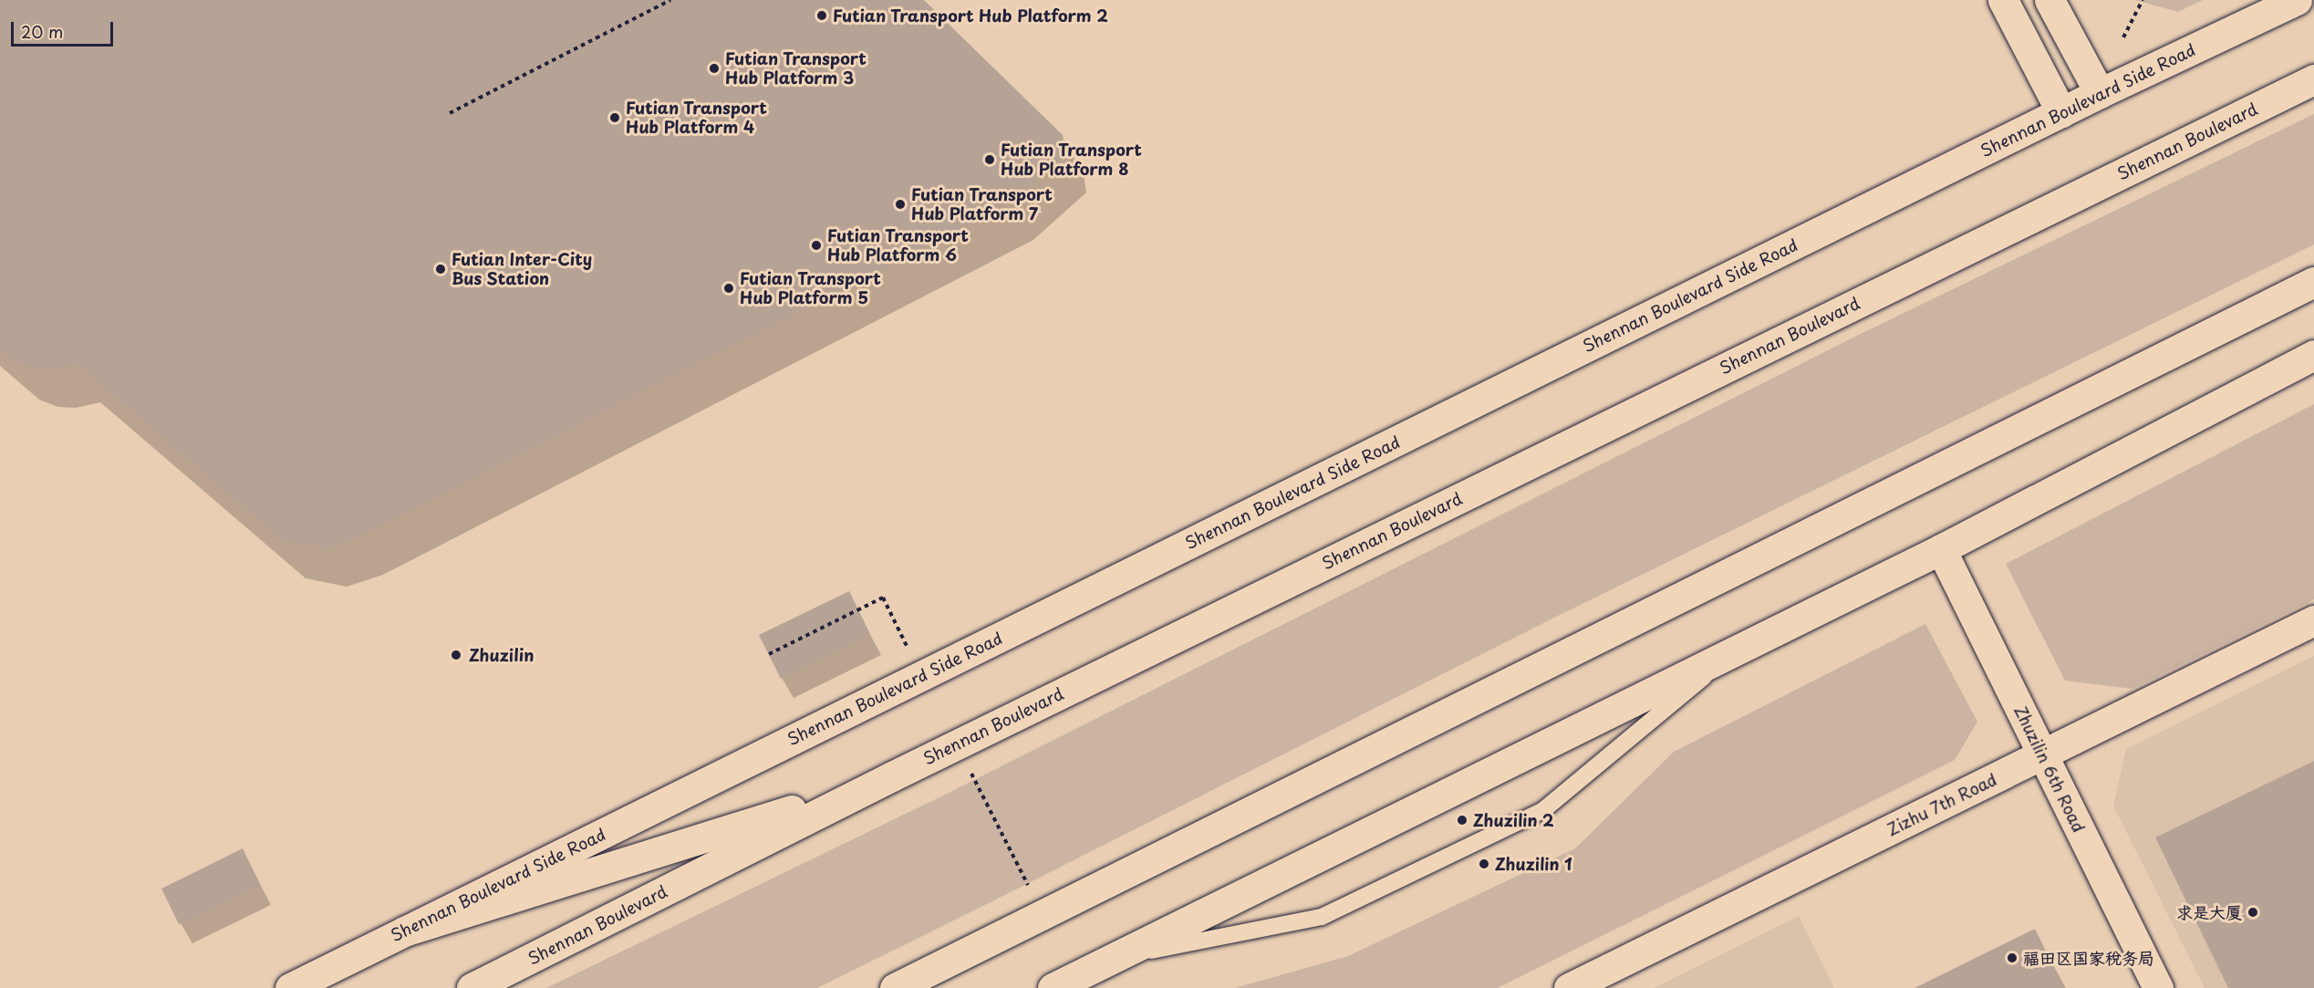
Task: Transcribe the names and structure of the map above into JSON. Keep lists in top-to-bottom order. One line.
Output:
{"streets":{"main road":["Shennan Boulevard Side Road","Shennan Boulevard","Zhuzilin 6th Road","Zizhu 7th Road"]},"crossings":[["Zhuzilin 6th Road","Zizhu 7th Road"]],"places":["Futian Transport Hub Platform 2","Futian Transport Hub Platform 3","Futian Transport Hub Platform 4","Futian Transport Hub Platform 8","Futian Transport Hub Platform 7","Futian Transport Hub Platform 6","Futian Inter-City Bus Station","Futian Transport Hub Platform 5","Zhuzilin","Zhuzilin 2","Zhuzilin 1","求是大厦","福田区国家税务局"],"scale_bar":"20 m"}
